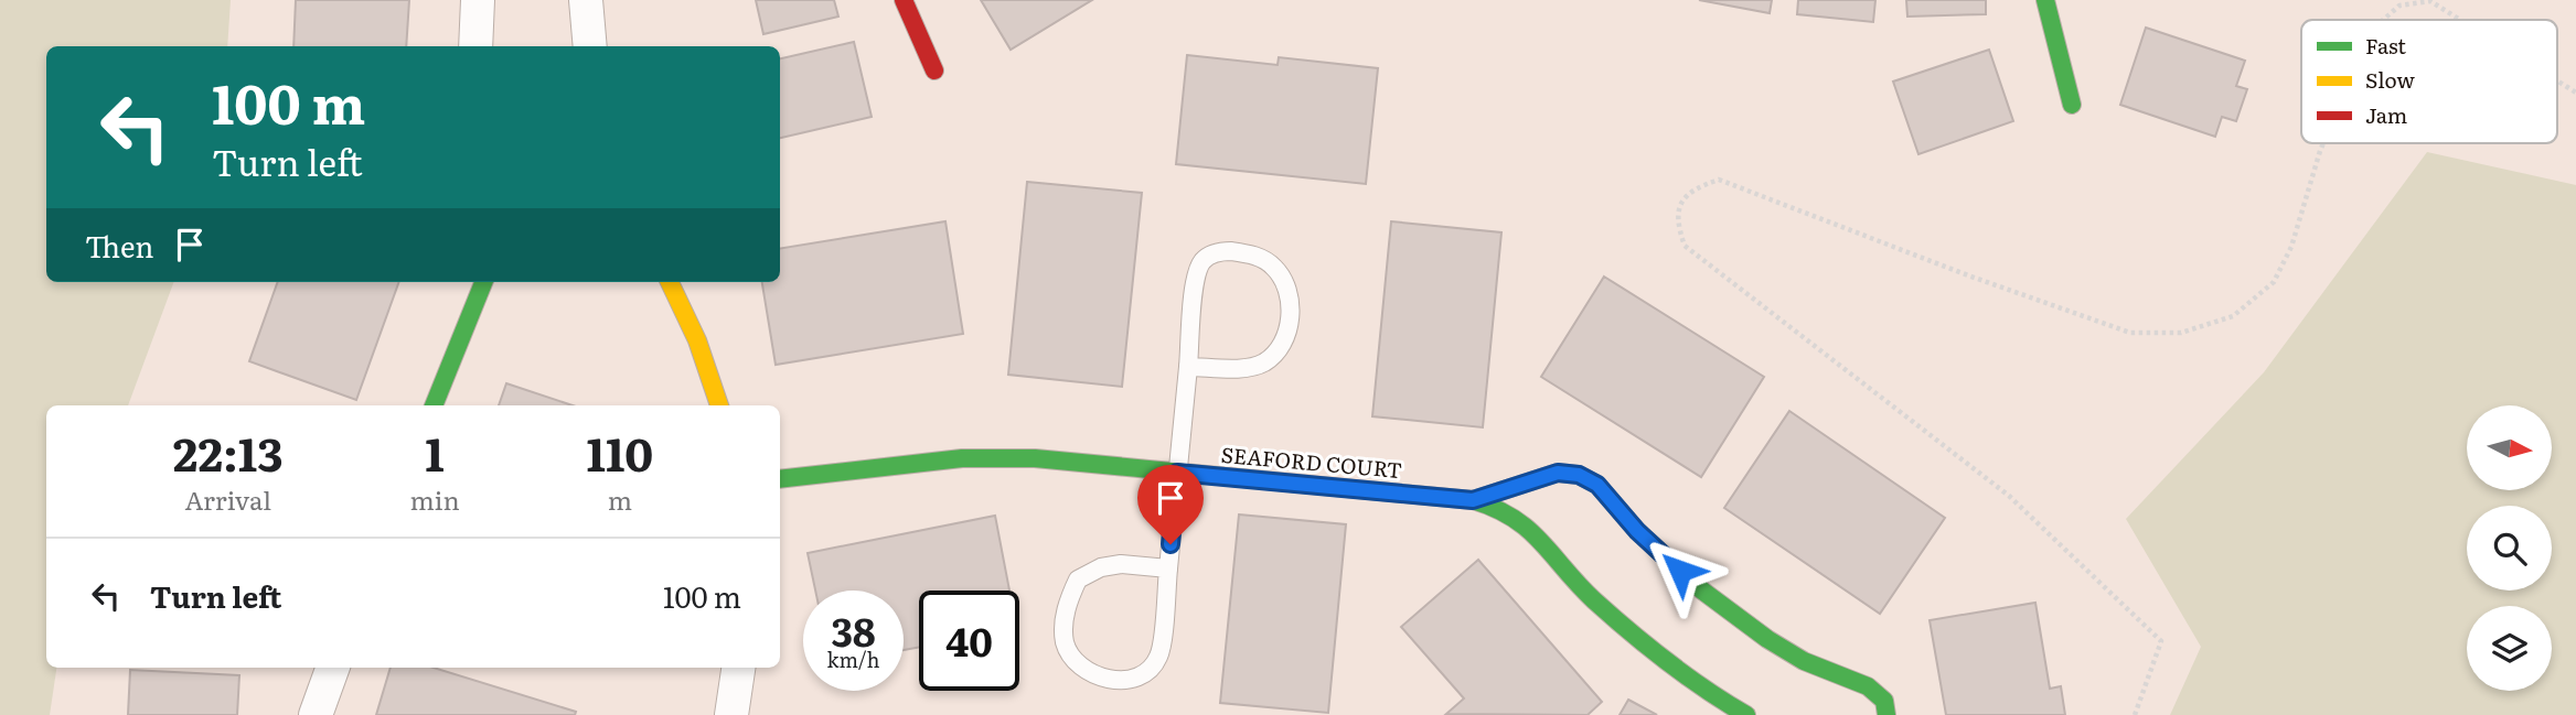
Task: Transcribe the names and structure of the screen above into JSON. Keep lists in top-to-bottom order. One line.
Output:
{"streets":{"street":["SEAFORD COURT"]},"legend":["Fast","Slow","Jam"],"north":"right","page":{"turn":["100 m","Turn left"],"then":"Then","eta":["22:13","Arrival","1","min","110","m"],"list":[{"name":"Turn left","value":"100 m"}],"speed":"38 km/h","limit":"40"}}
